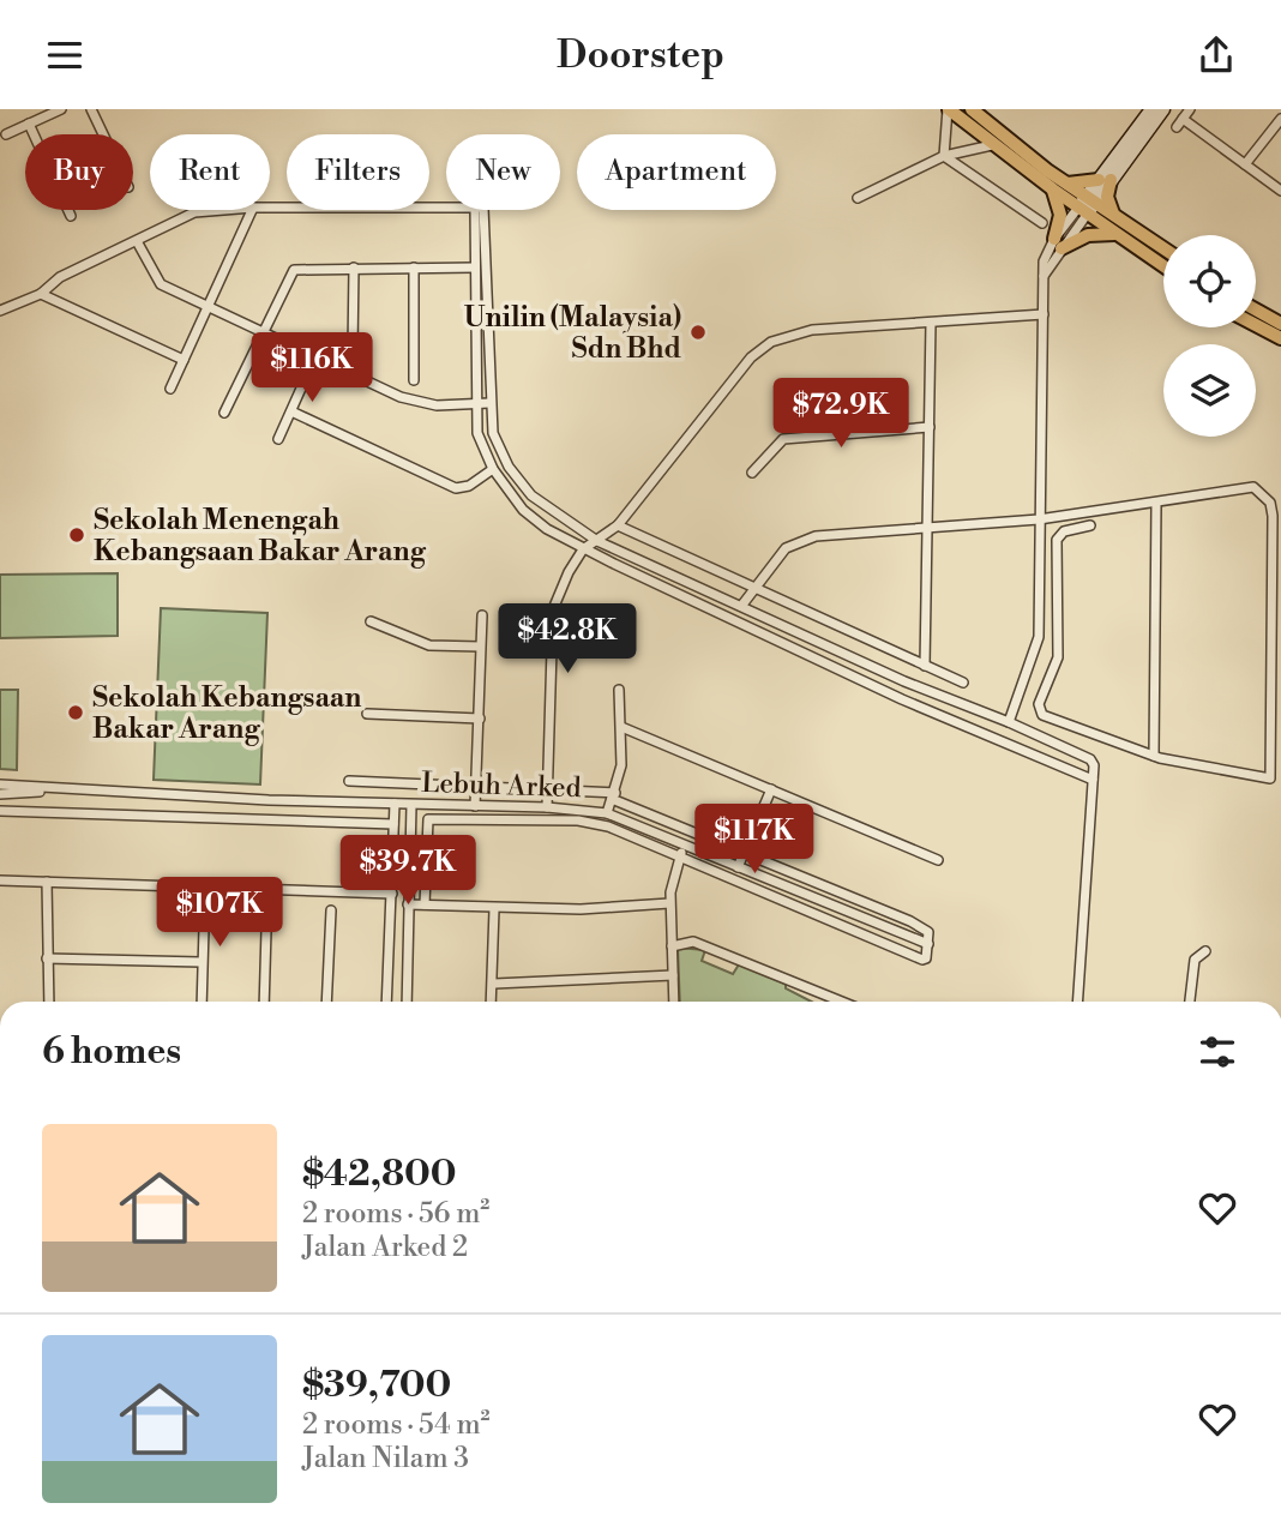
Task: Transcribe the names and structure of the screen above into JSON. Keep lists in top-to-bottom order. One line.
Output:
{"streets":{"street":["Lebuh Arked"]},"places":["Unilin (Malaysia) Sdn Bhd","Sekolah Menengah Kebangsaan Bakar Arang","Sekolah Kebangsaan Bakar Arang"],"page":{"header":"Doorstep","chip":["Buy","Rent","Filters","New","Apartment"],"price":["$116K","$72.9K","$42.8K","$117K","$39.7K","$107K"],"heading":"6 homes","list":[{"name":"$42,800","note":"2 rooms · 56 m² · Jalan Arked 2"},{"name":"$39,700","note":"2 rooms · 54 m² · Jalan Nilam 3"}]}}
